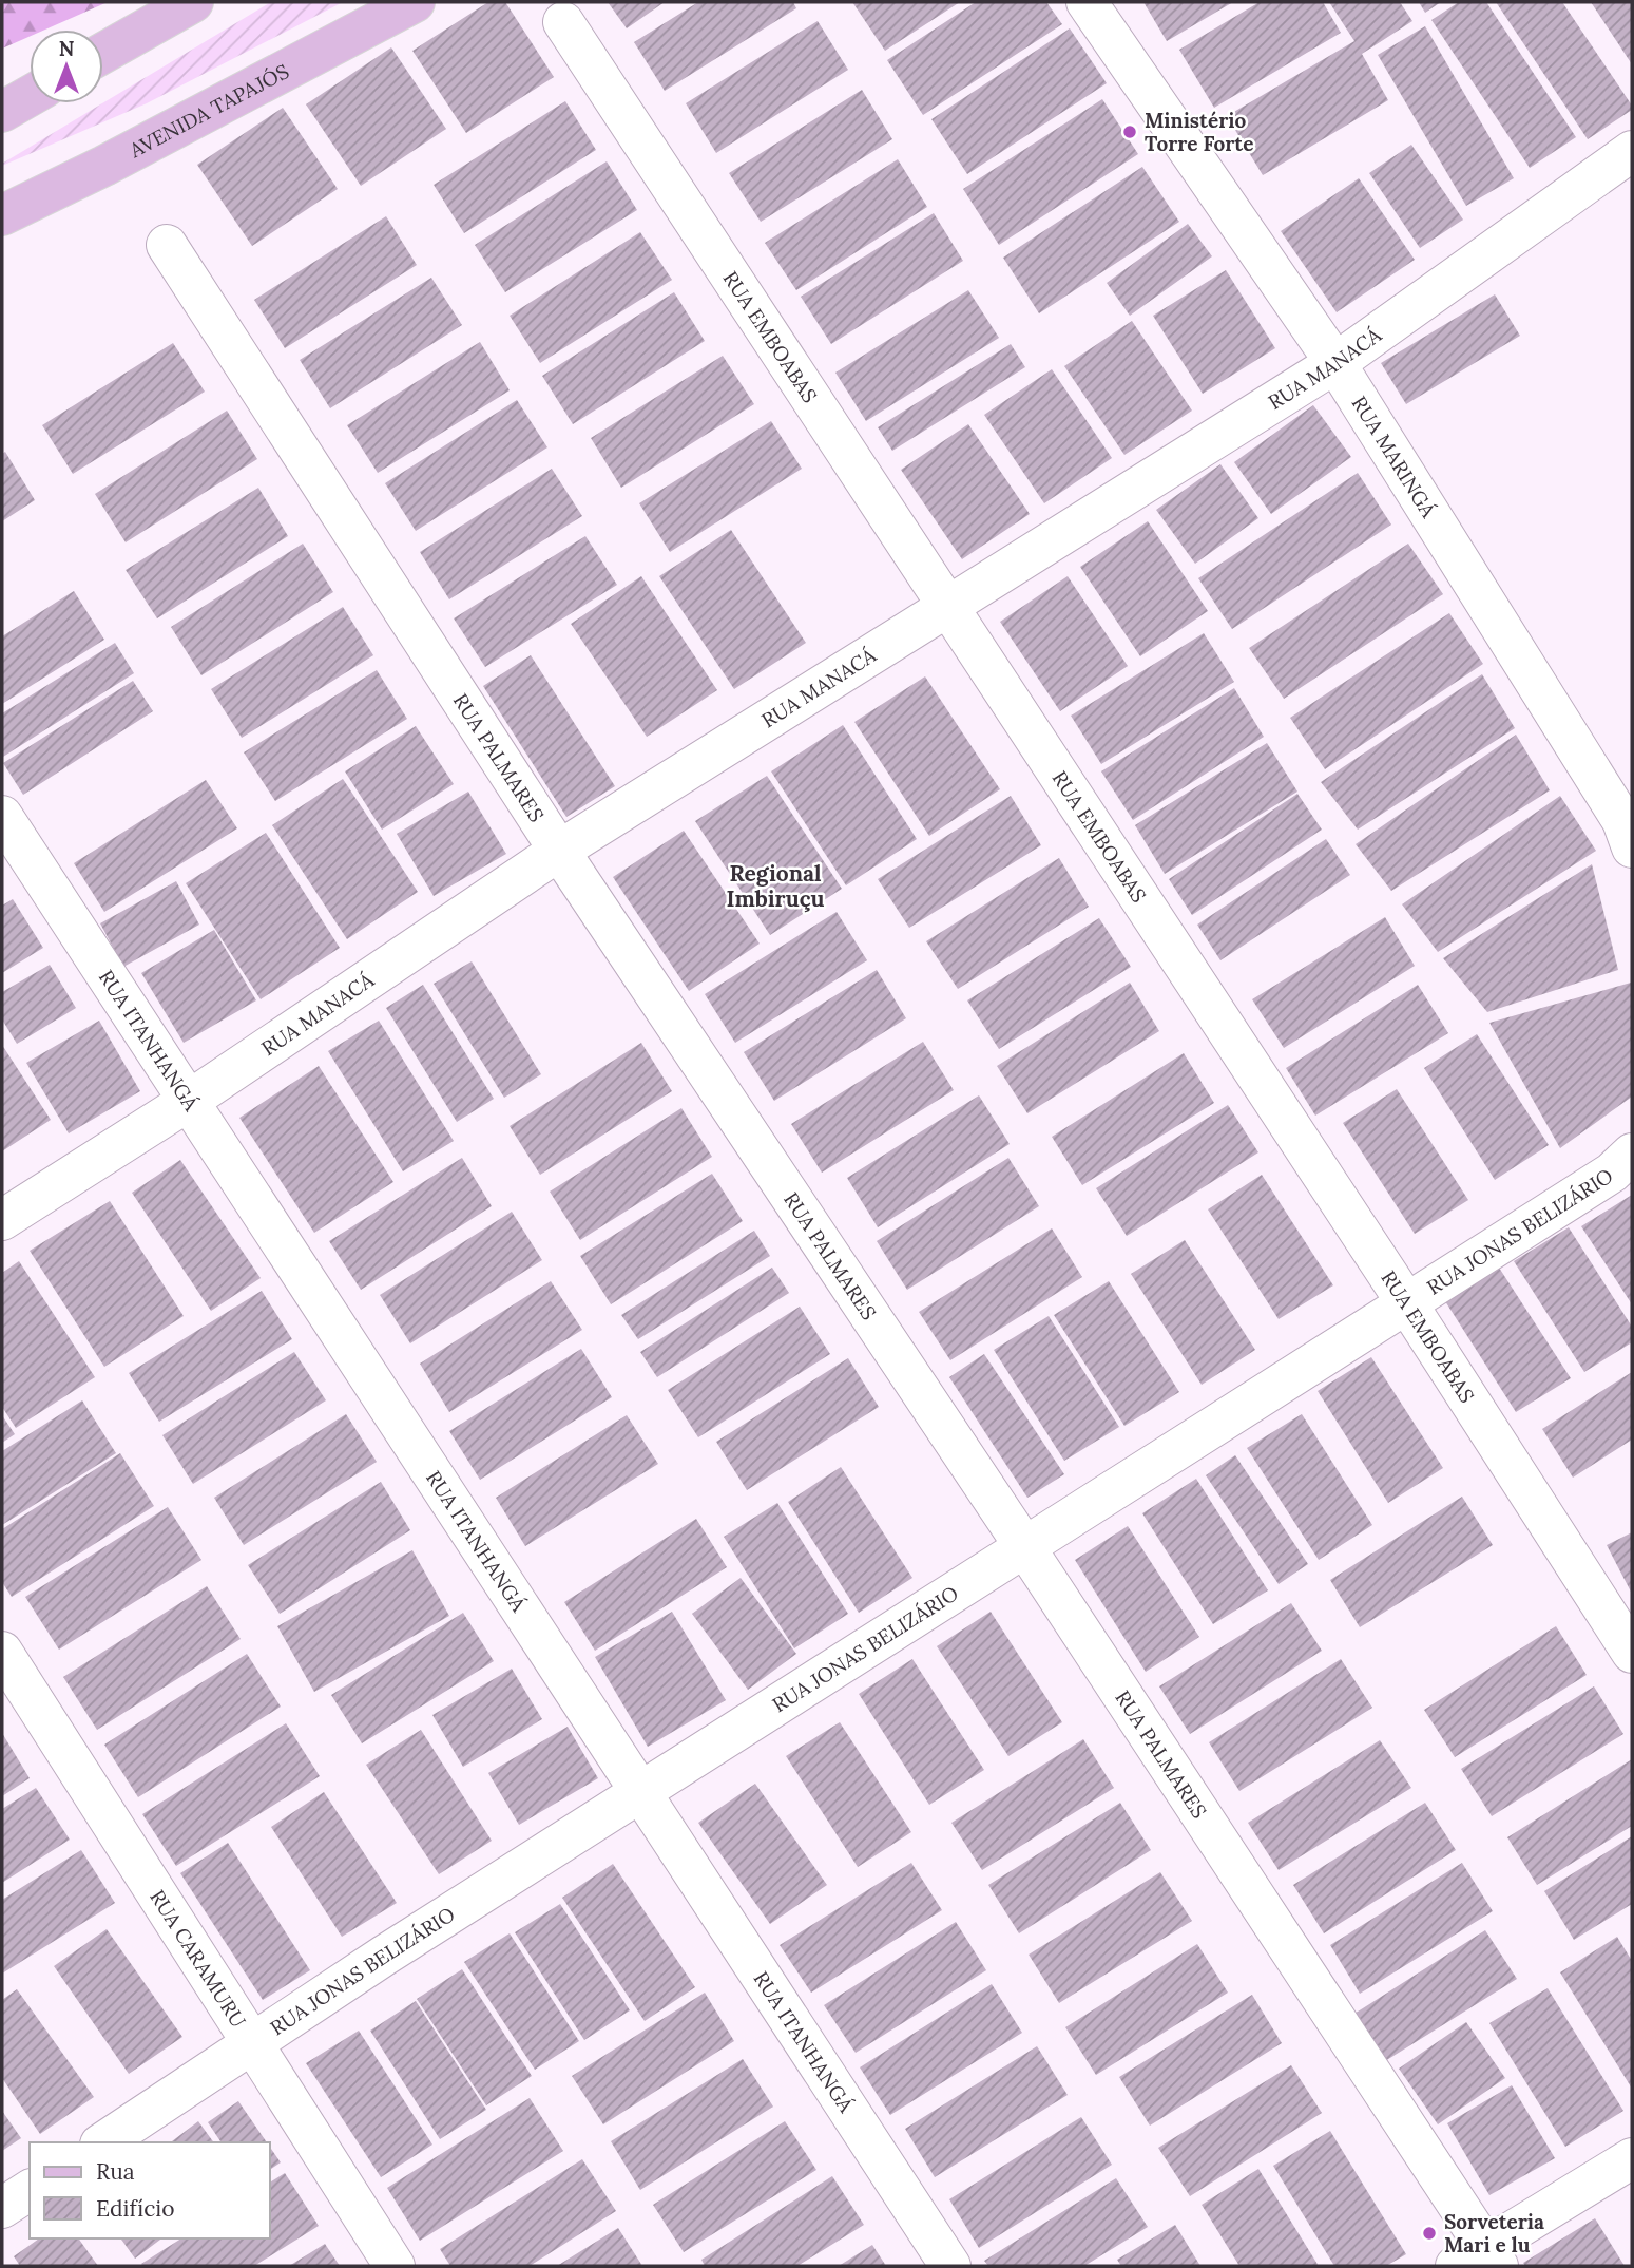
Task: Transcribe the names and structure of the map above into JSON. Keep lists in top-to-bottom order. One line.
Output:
{"streets":{"main road":["AVENIDA TAPAJÓS"],"street":["RUA EMBOABAS","RUA MANACÁ","RUA MARINGÁ","RUA PALMARES","RUA ITANHANGÁ","RUA JONAS BELIZÁRIO","RUA CARAMURU"]},"crossings":[["RUA EMBOABAS","RUA MANACÁ"],["RUA EMBOABAS","RUA JONAS BELIZÁRIO"],["RUA MANACÁ","RUA MARINGÁ"],["RUA MANACÁ","RUA PALMARES"],["RUA MANACÁ","RUA ITANHANGÁ"],["RUA PALMARES","RUA JONAS BELIZÁRIO"],["RUA ITANHANGÁ","RUA JONAS BELIZÁRIO"],["RUA JONAS BELIZÁRIO","RUA CARAMURU"]],"districts":["Regional Imbiruçu"],"places":["Ministério Torre Forte","Sorveteria Mari e lu"],"legend":["Rua","Edifício"],"north":"top"}
